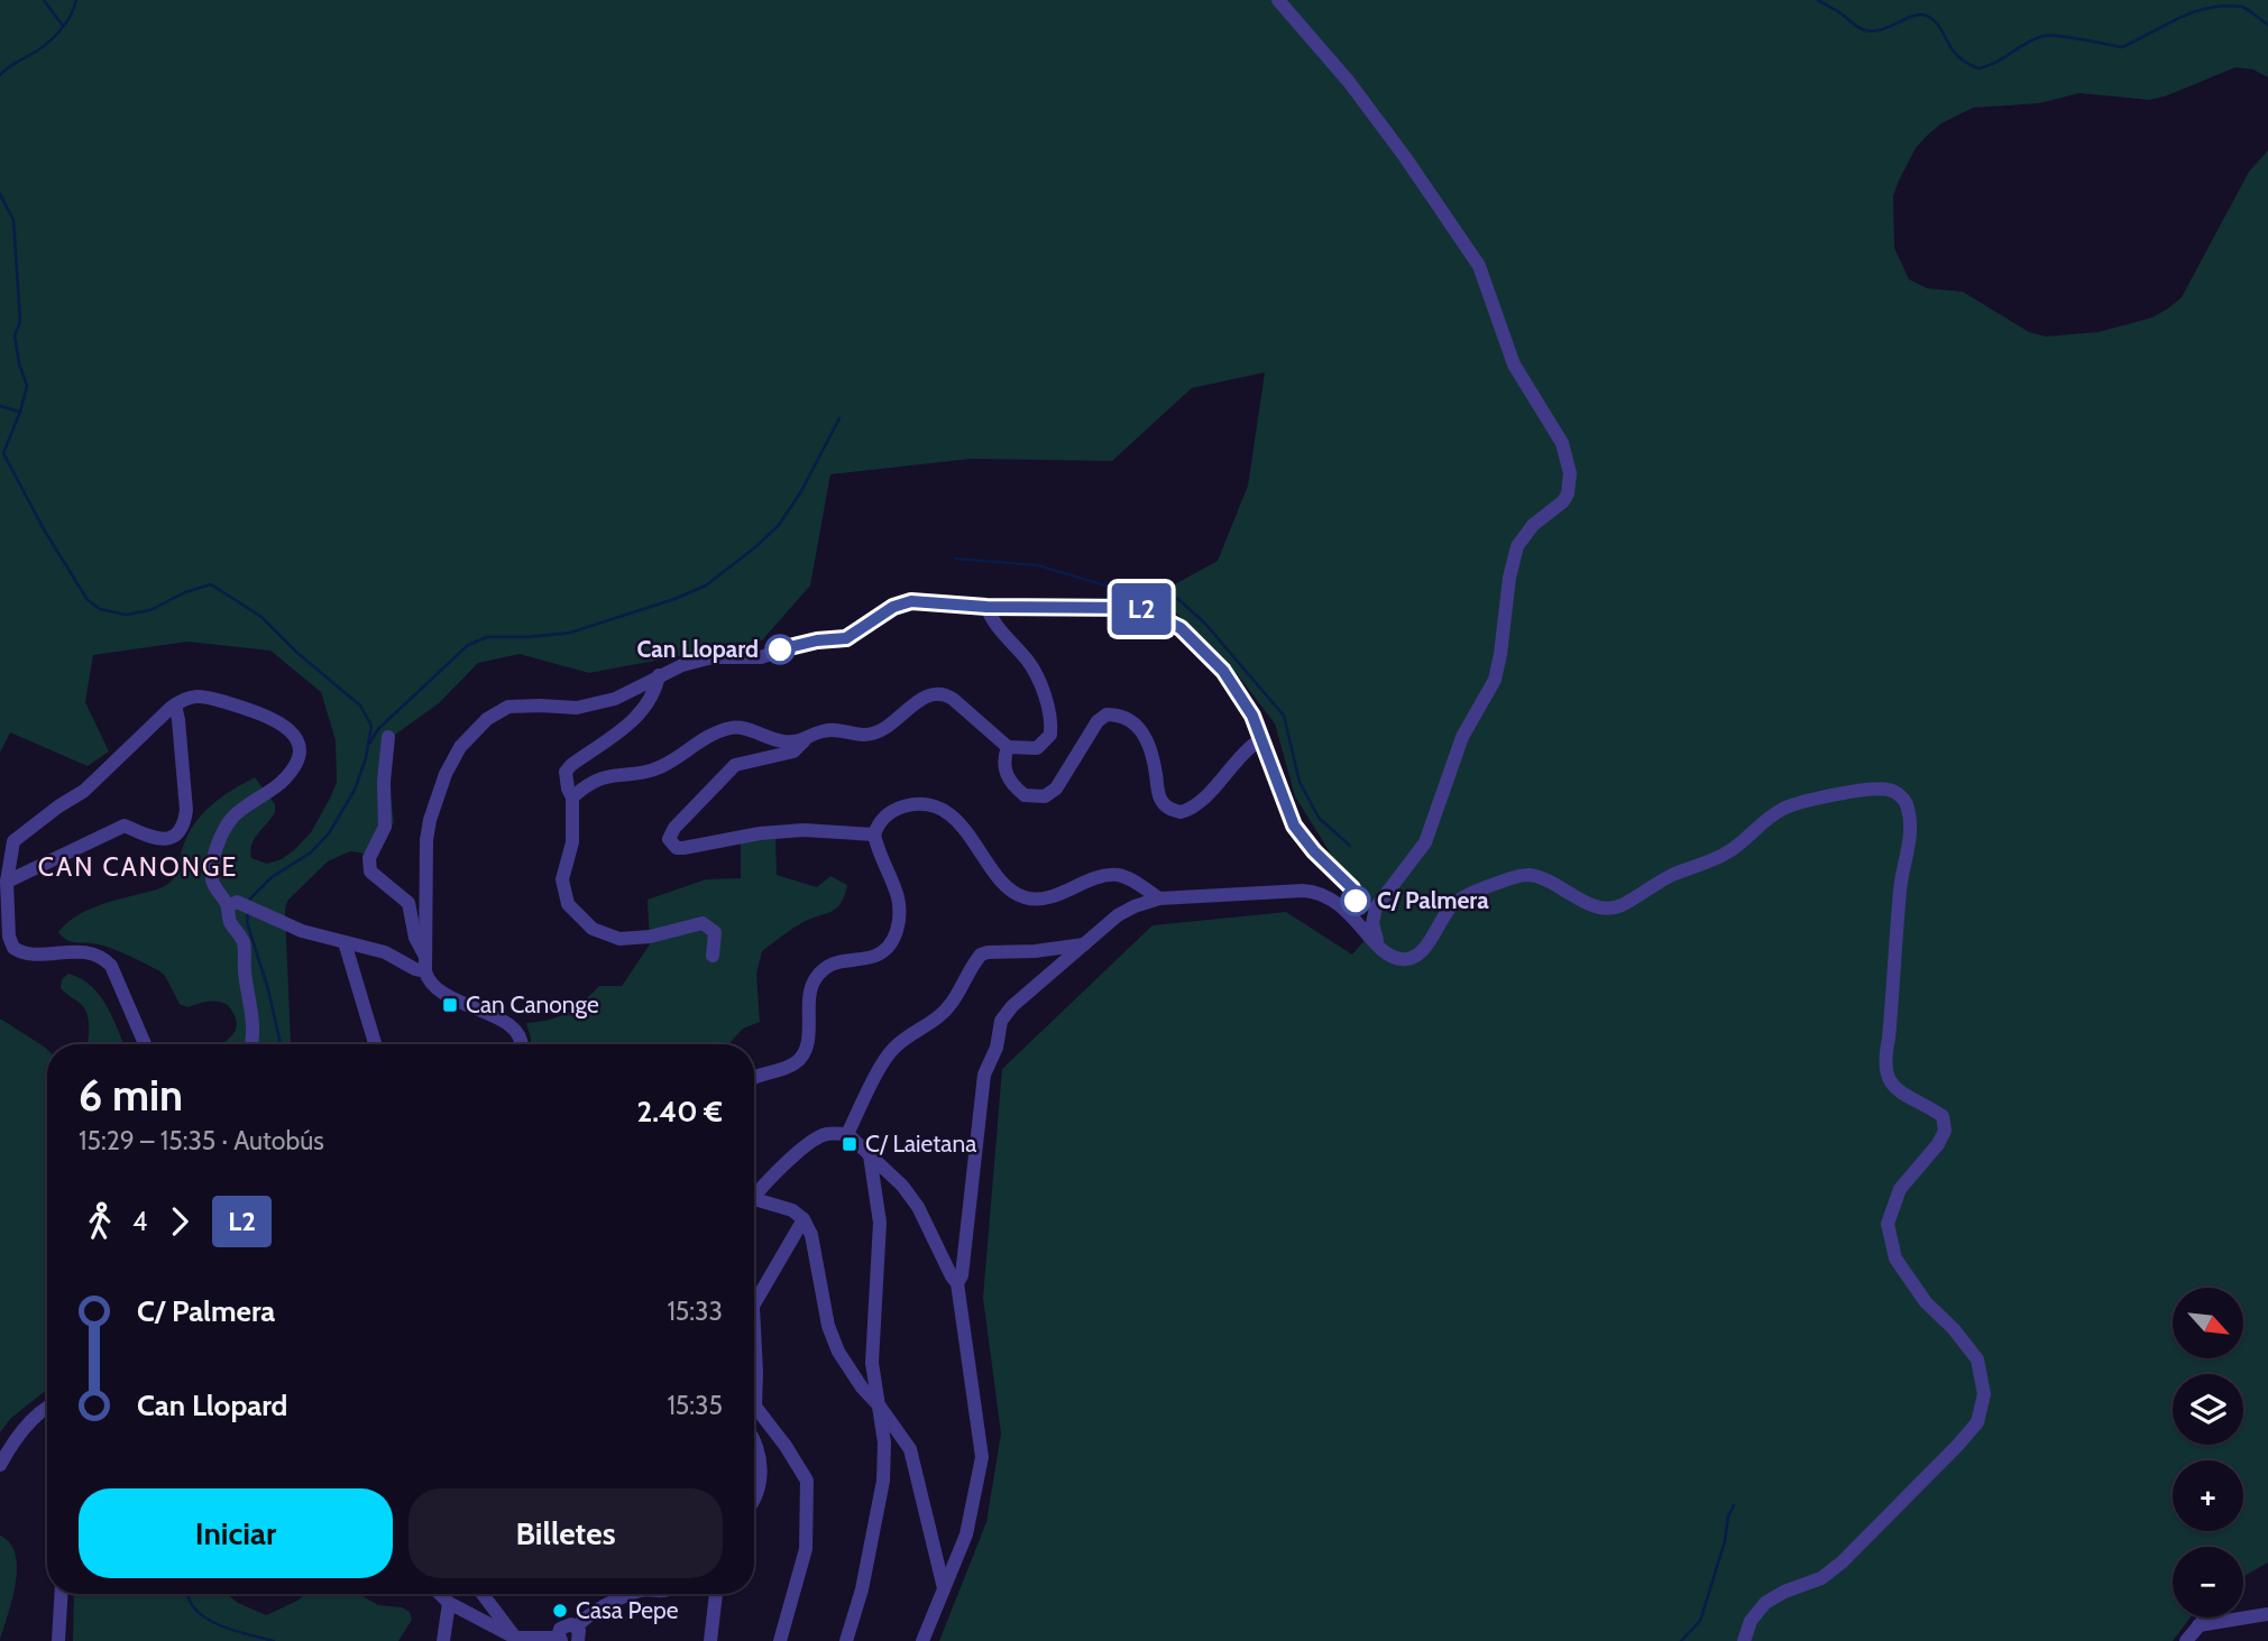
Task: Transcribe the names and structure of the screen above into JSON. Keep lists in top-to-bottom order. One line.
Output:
{"districts":["CAN CANONGE"],"places":{"other":["Can Llopard","C/ Palmera","Casa Pepe"],"transit":["Can Canonge","C/ Laietana"]},"lines":["bus line L2"],"north":"bottom right","page":{"on_map":"L2","heading":["6 min","15:29 – 15:35 · Autobús","2.40 €"],"legs":["4","L2"],"list":[{"name":"C/ Palmera","value":"15:33"},{"name":"Can Llopard","value":"15:35"}],"map_buttons":["+","−"],"buttons":["Iniciar","Billetes"]}}
